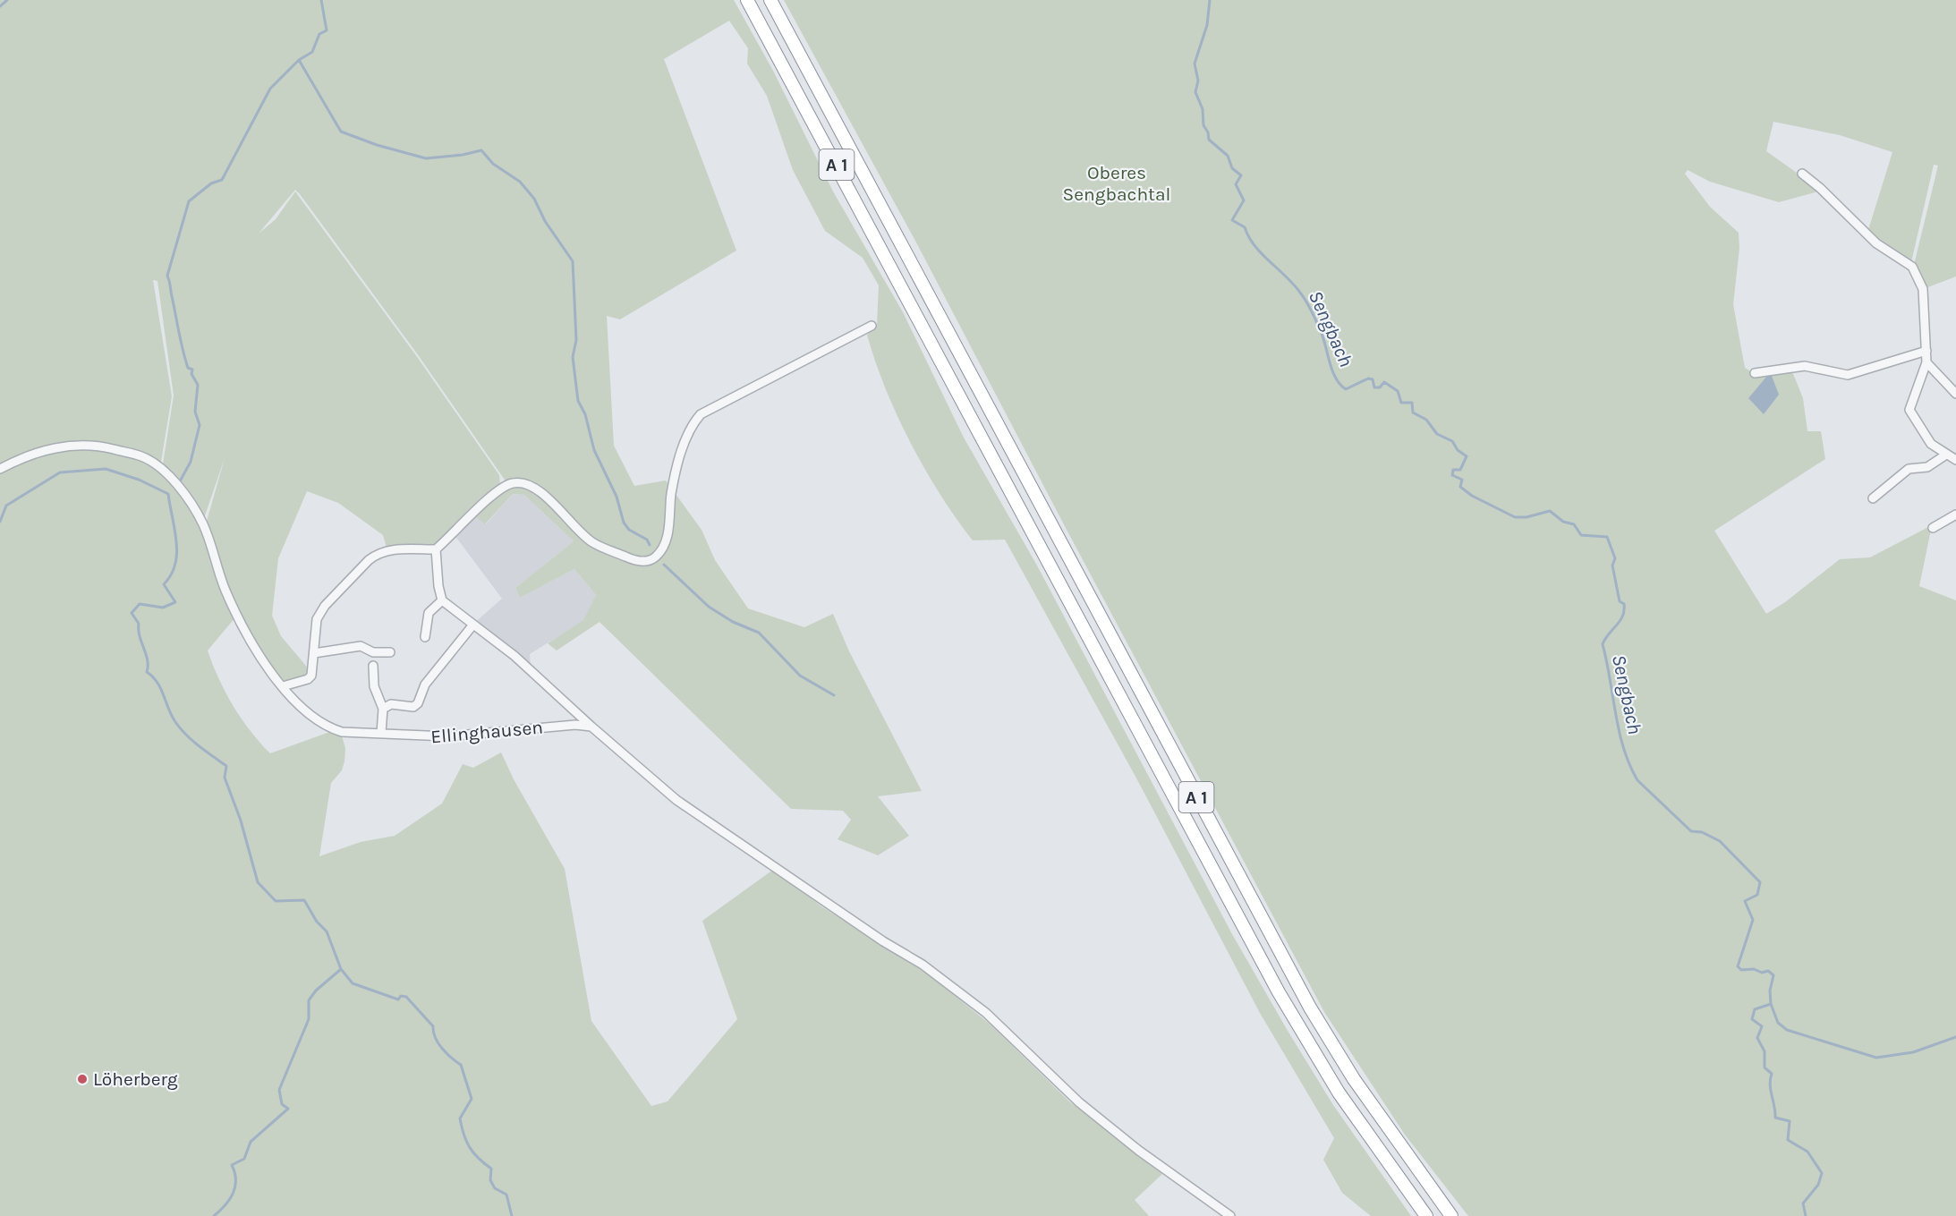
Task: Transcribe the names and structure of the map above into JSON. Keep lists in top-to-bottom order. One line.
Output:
{"streets":{"highway":["A 1"],"street":["Ellinghausen"]},"water":["Sengbach"],"parks":["Oberes Sengbachtal"],"places":["Löherberg"]}
